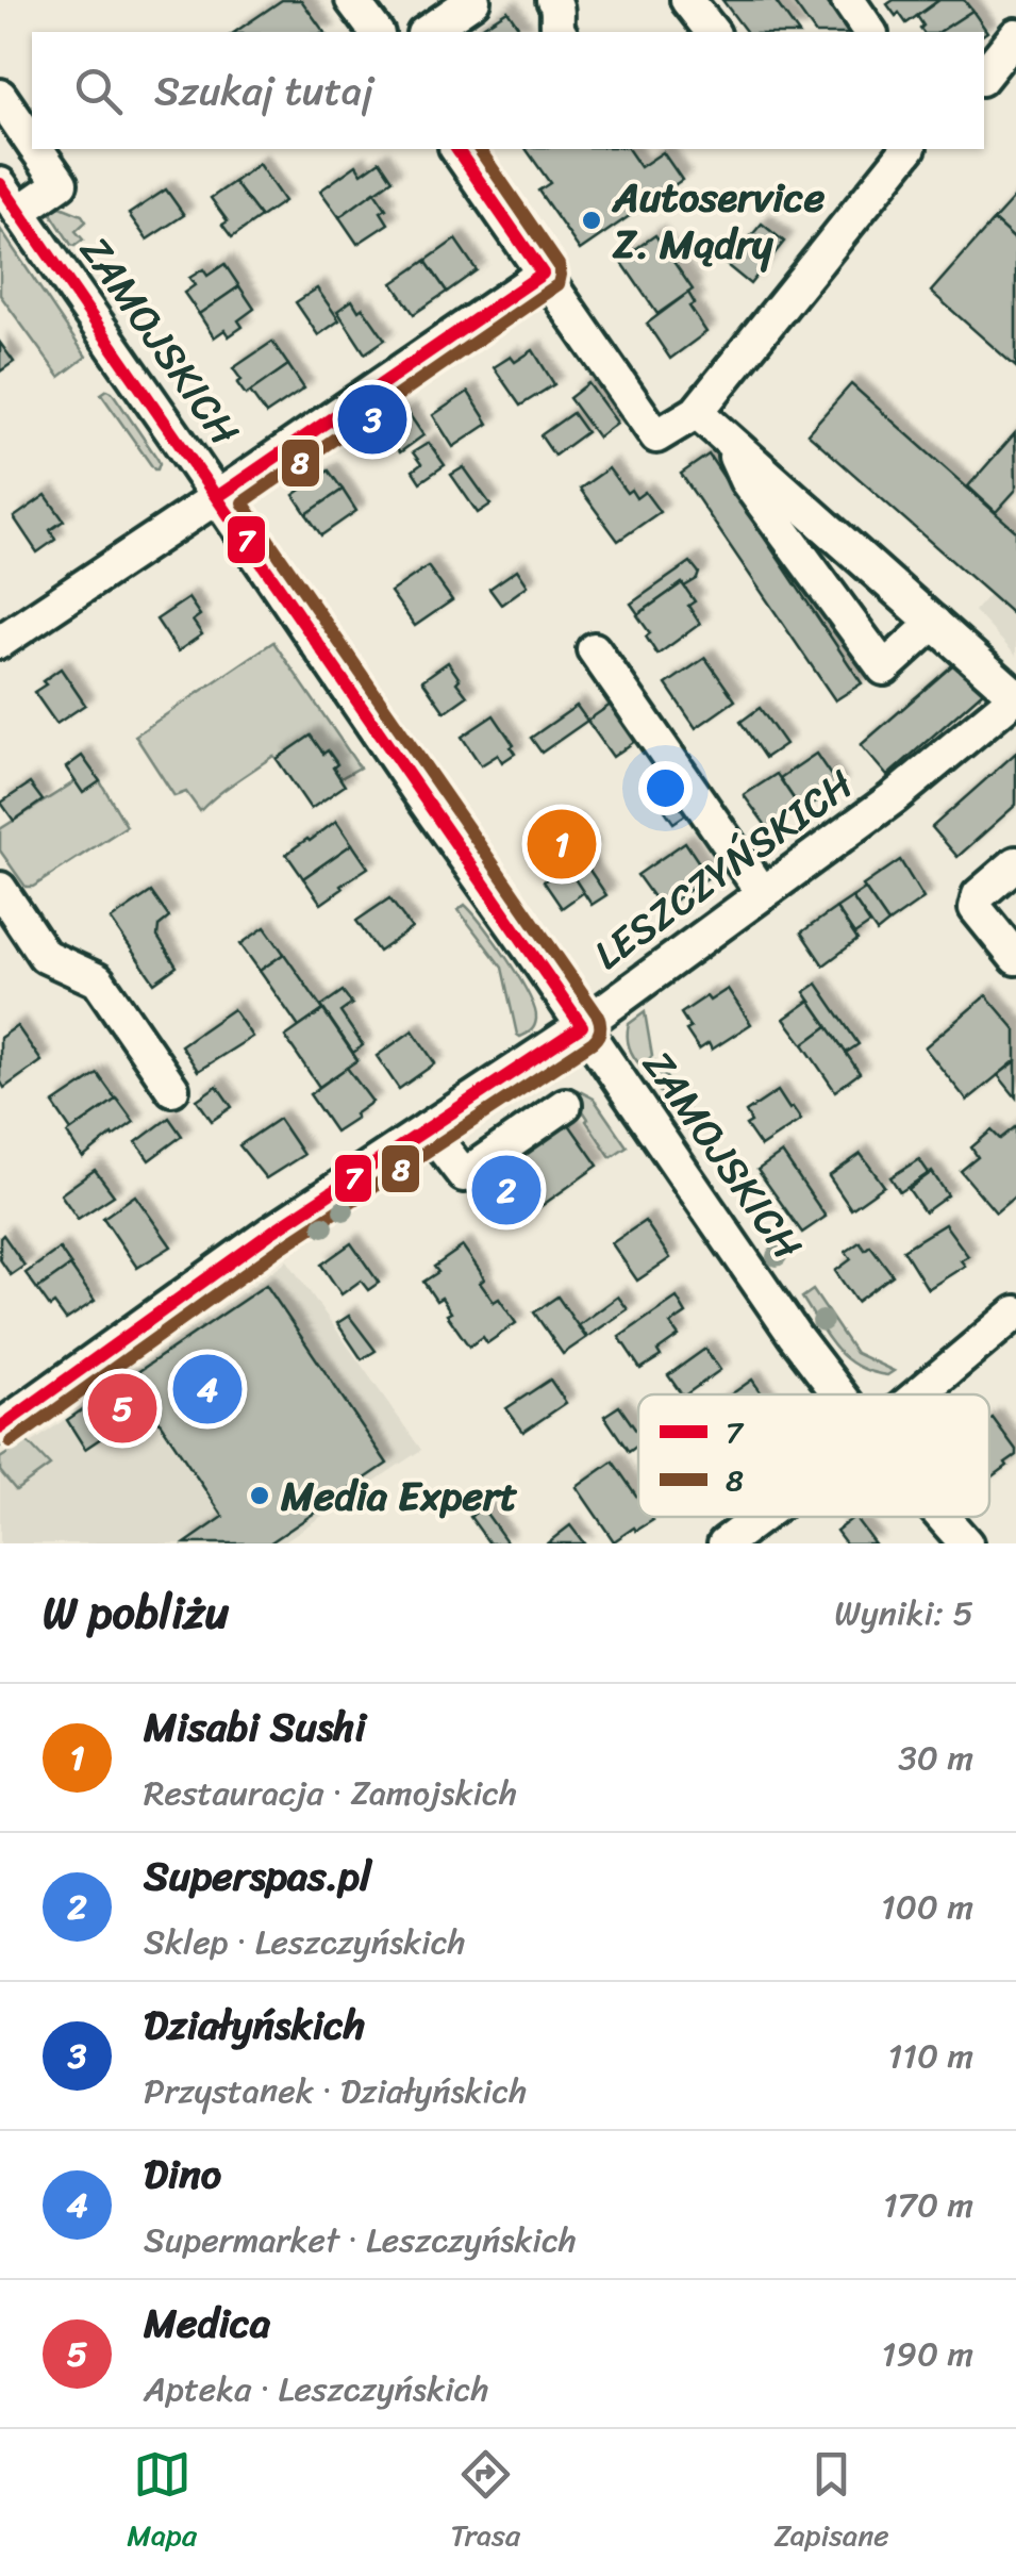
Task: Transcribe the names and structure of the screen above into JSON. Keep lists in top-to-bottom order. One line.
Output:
{"streets":{"street":["ZAMOJSKICH","LESZCZYŃSKICH"]},"crossings":[["ZAMOJSKICH","LESZCZYŃSKICH"]],"places":["Autoservice Z. Mądry","Media Expert"],"lines":["transit line 7","transit line 8"],"legend":["7","8"],"page":{"search":"Szukaj tutaj","pins":["3","1","2","4","5"],"heading":["W pobliżu","Wyniki: 5"],"list":[{"mark":"1","name":"Misabi Sushi","note":"Restauracja · Zamojskich","value":"30 m"},{"mark":"2","name":"Superspas.pl","note":"Sklep · Leszczyńskich","value":"100 m"},{"mark":"3","name":"Działyńskich","note":"Przystanek · Działyńskich","value":"110 m"},{"mark":"4","name":"Dino","note":"Supermarket · Leszczyńskich","value":"170 m"},{"mark":"5","name":"Medica","note":"Apteka · Leszczyńskich","value":"190 m"}],"nav":["Mapa","Trasa","Zapisane"]}}
